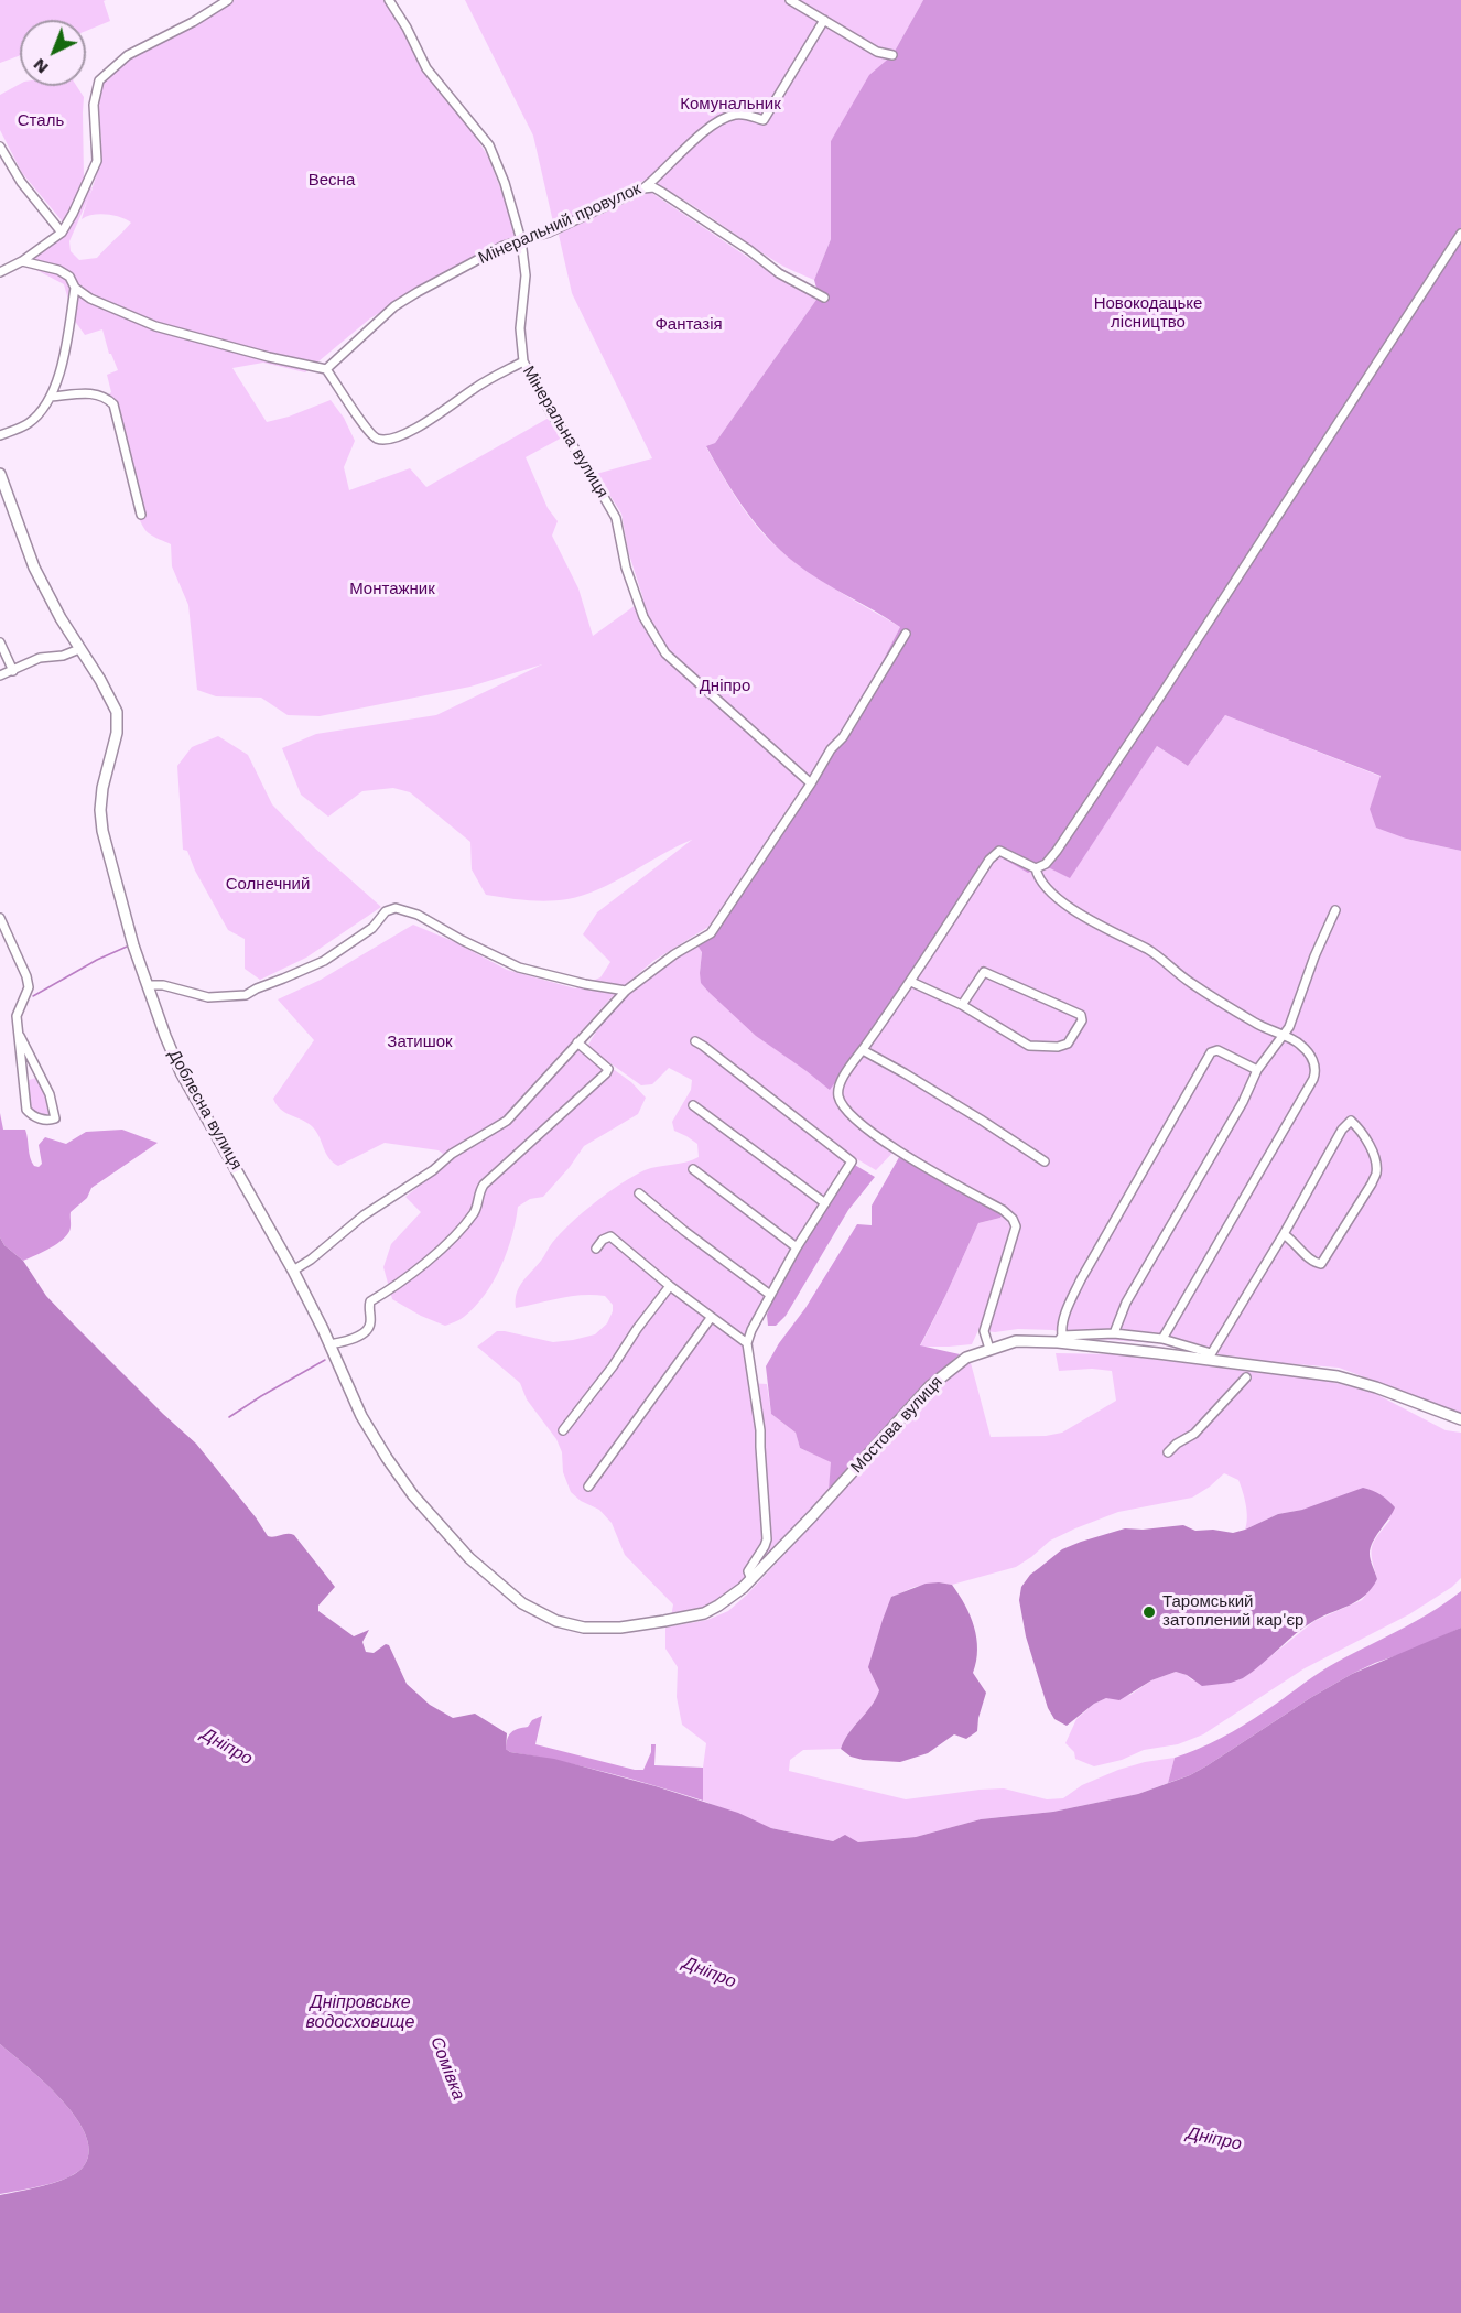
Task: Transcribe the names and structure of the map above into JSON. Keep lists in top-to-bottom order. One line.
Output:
{"streets":{"street":["Мінеральний провулок","Мінеральна вулиця","Доблесна вулиця","Мостова вулиця"]},"crossings":[["Мінеральний провулок","Мінеральна вулиця"],["Доблесна вулиця","Мостова вулиця"]],"water":["Дніпро","Дніпровське водосховище","Сомівка"],"parks":["Комунальник","Сталь","Весна","Новокодацьке лісництво","Фантазія","Монтажник","Дніпро","Солнечний","Затишок"],"places":["Таромський затоплений кар'єр"],"north":"bottom left"}
